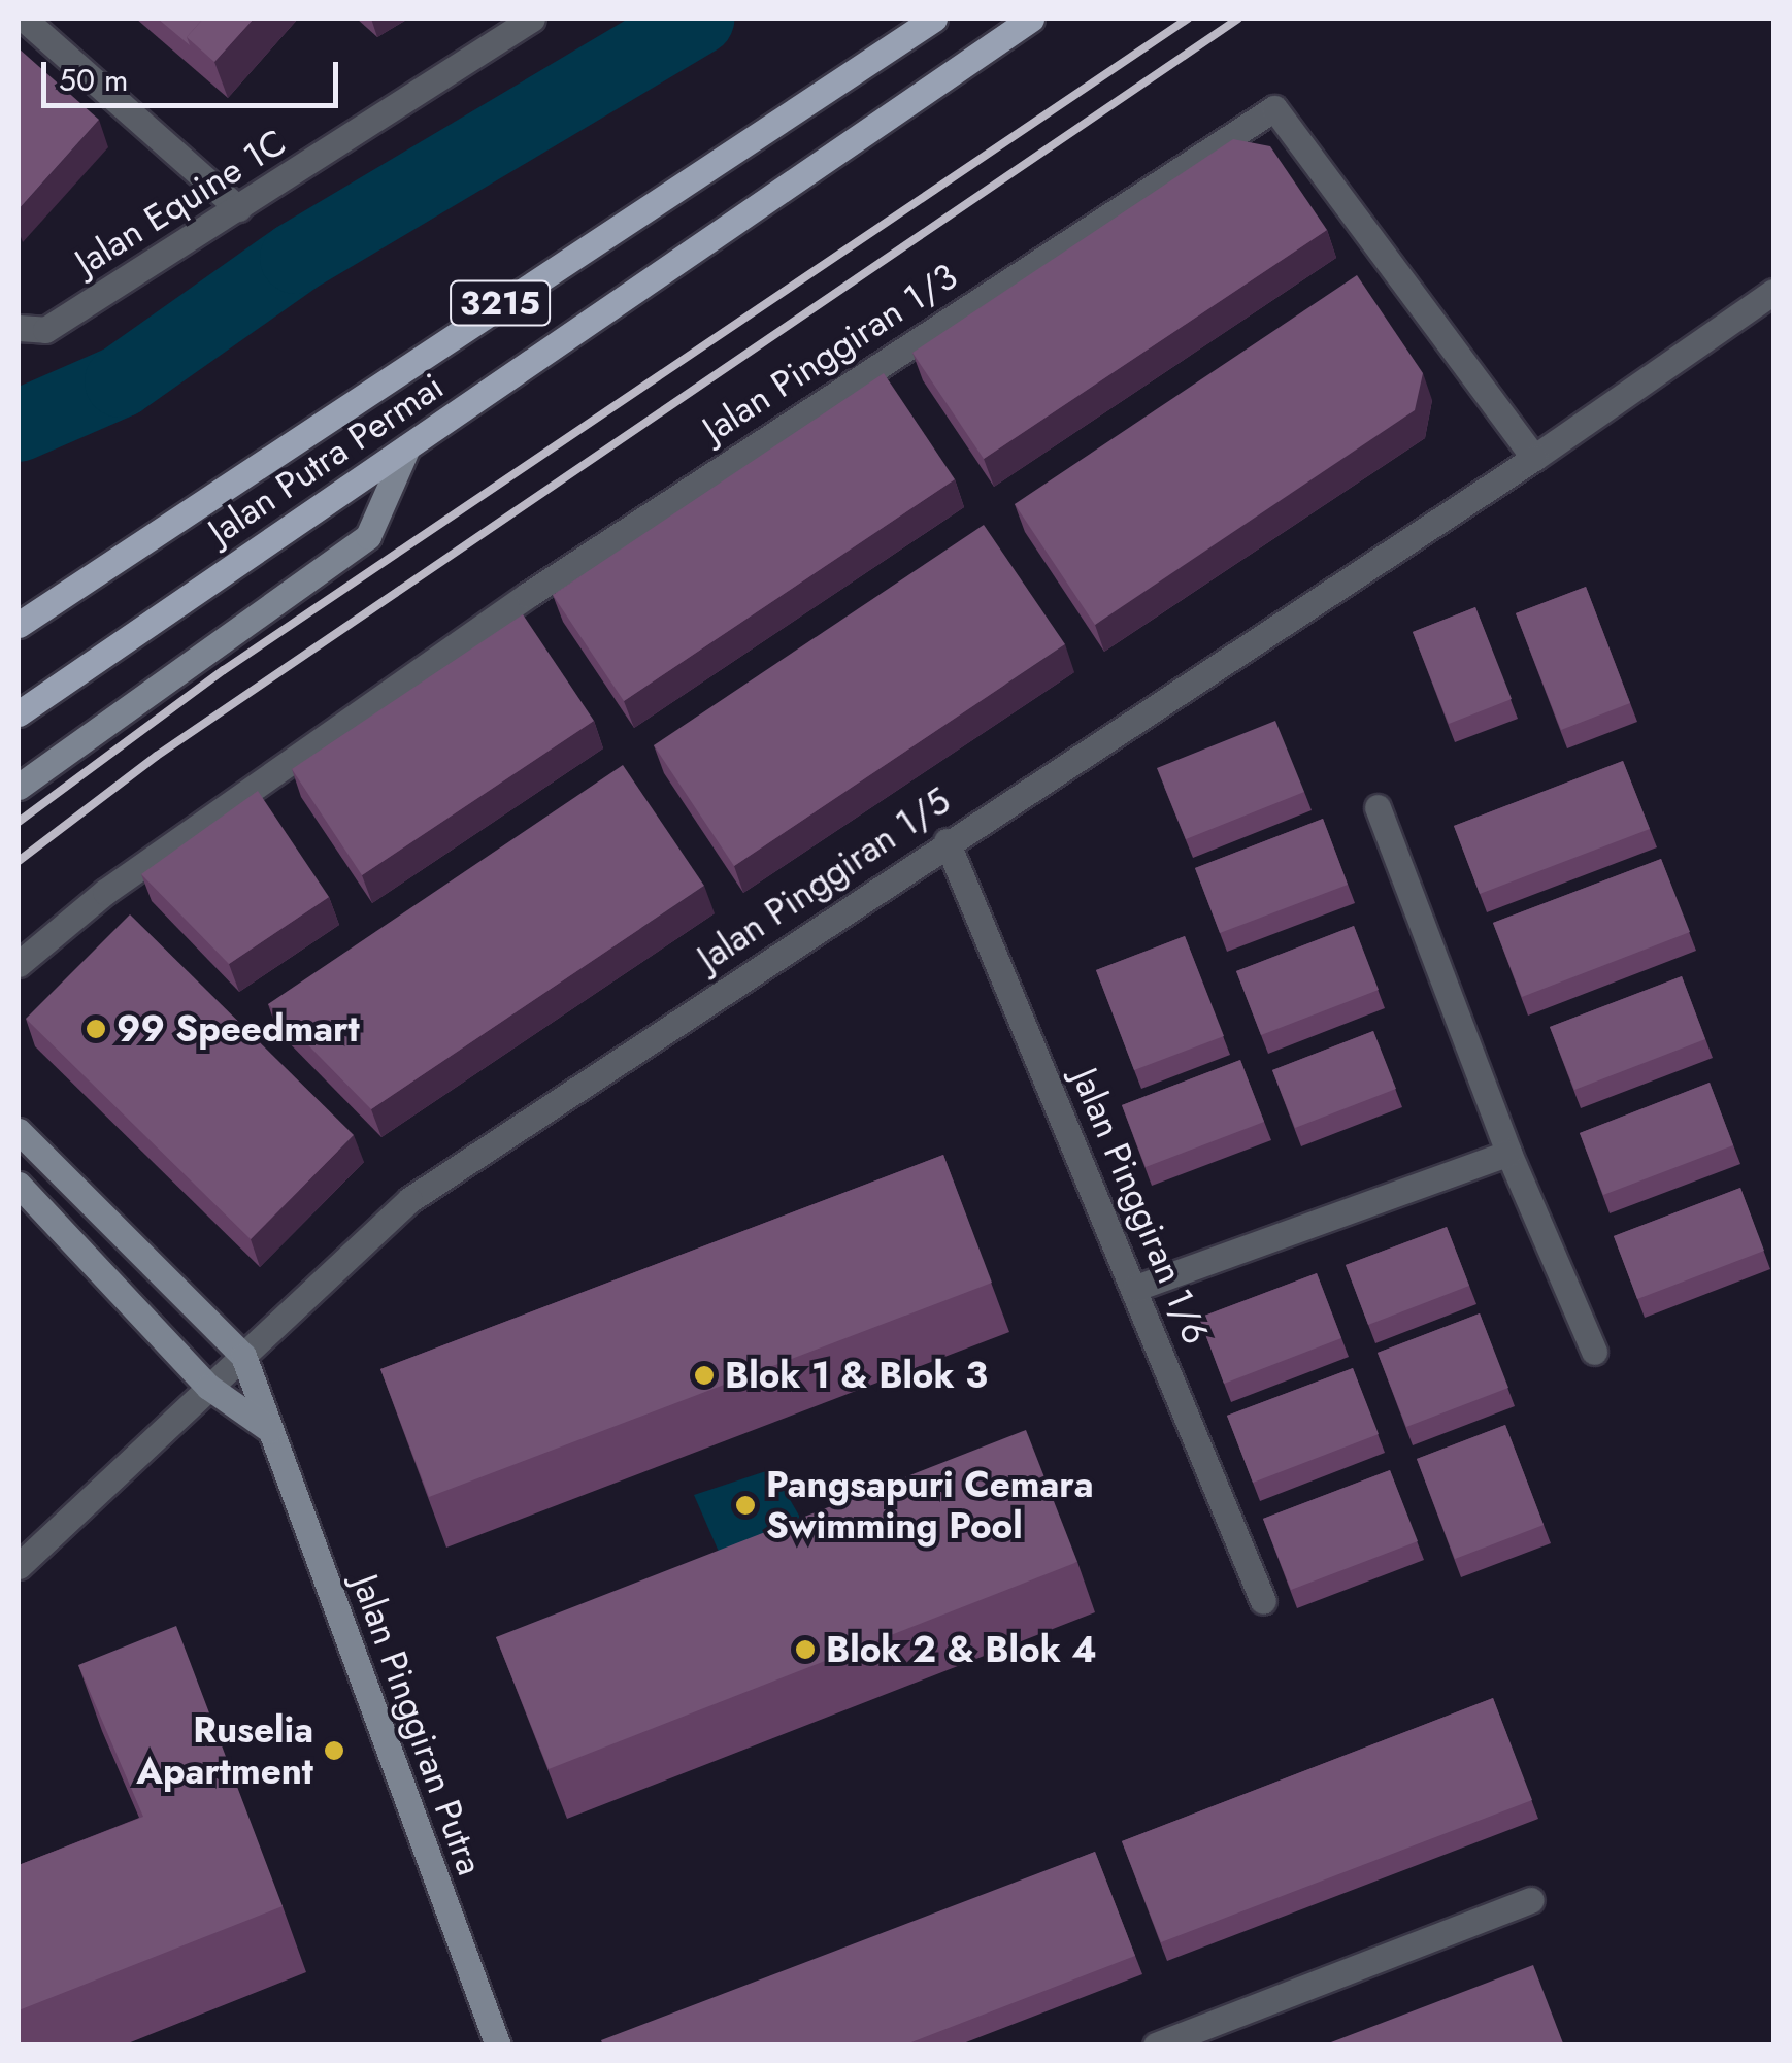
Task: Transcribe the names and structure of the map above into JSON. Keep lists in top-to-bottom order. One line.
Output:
{"streets":{"main road":["3215","Jalan Putra Permai"],"street":["Jalan Equine 1C","Jalan Pinggiran 1/3","Jalan Pinggiran 1/5","Jalan Pinggiran 1/6","Jalan Pinggiran Putra"]},"crossings":[["Jalan Pinggiran 1/3","Jalan Pinggiran 1/5"],["Jalan Pinggiran 1/5","Jalan Pinggiran 1/6"],["Jalan Pinggiran 1/5","Jalan Pinggiran Putra"]],"places":["99 Speedmart","Blok 1 & Blok 3","Pangsapuri Cemara Swimming Pool","Blok 2 & Blok 4","Ruselia Apartment"],"scale_bar":"50 m"}
